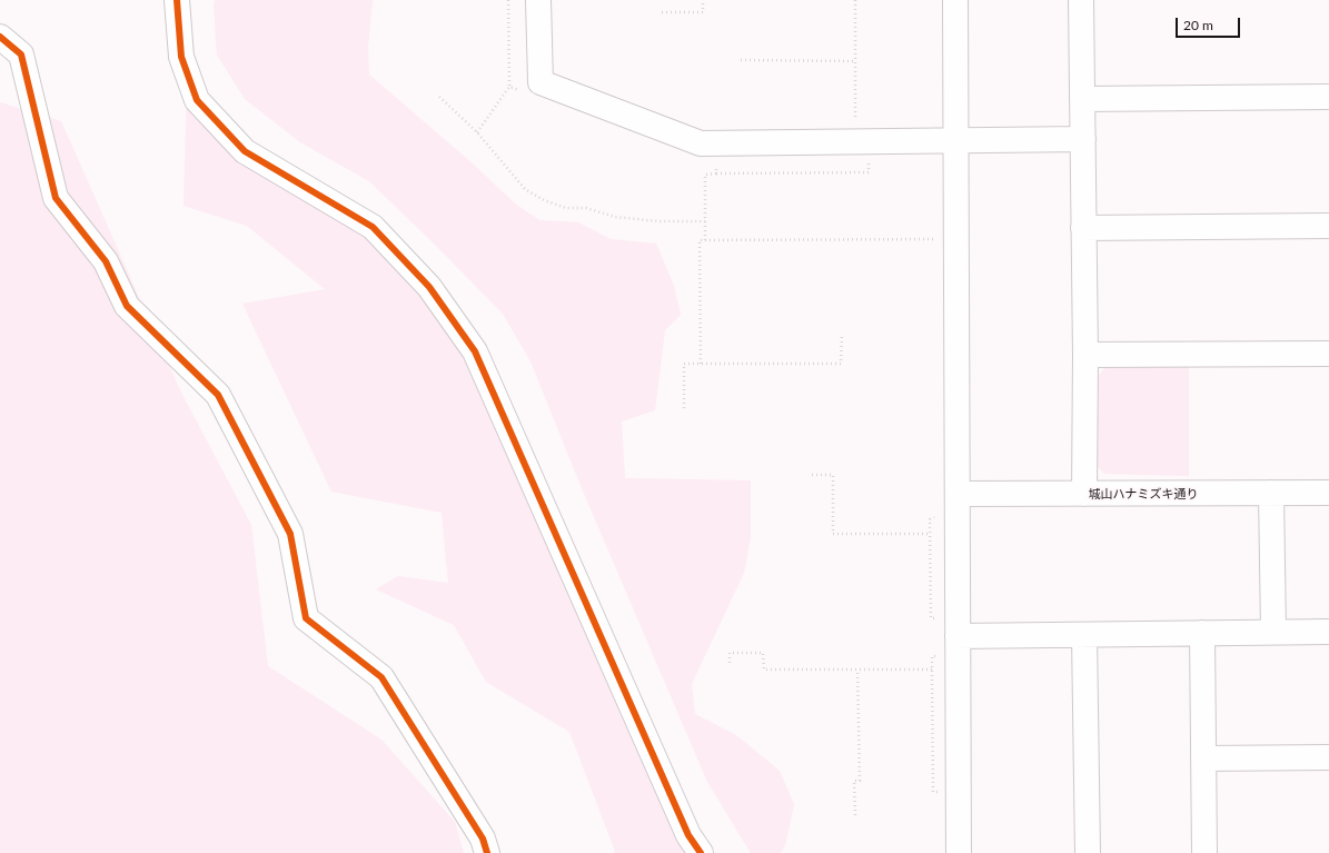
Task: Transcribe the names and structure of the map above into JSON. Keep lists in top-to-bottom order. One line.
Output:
{"streets":{"street":["城山ハナミズキ通り"]},"scale_bar":"20 m"}
